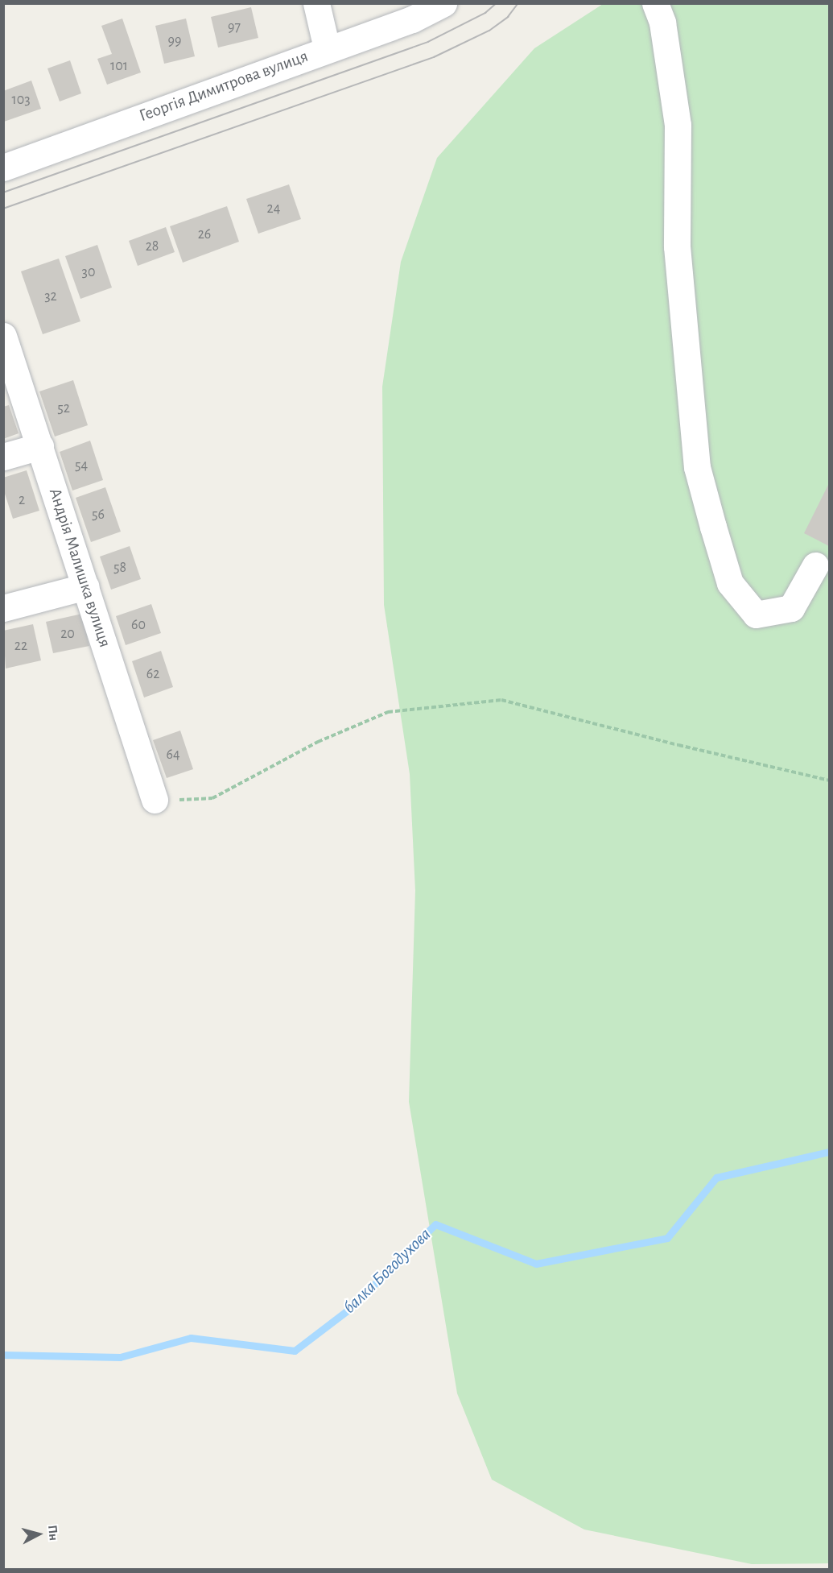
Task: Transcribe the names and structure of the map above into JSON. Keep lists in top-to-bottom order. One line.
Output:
{"streets":{"street":["Георгія Димитрова вулиця","Андрія Малишка вулиця"]},"water":["балка Богодухова"],"house_numbers":["97","99","101","103","24","26","28","30","32","52","54","2","56","58","60","20","22","62","64"],"north":"right"}
